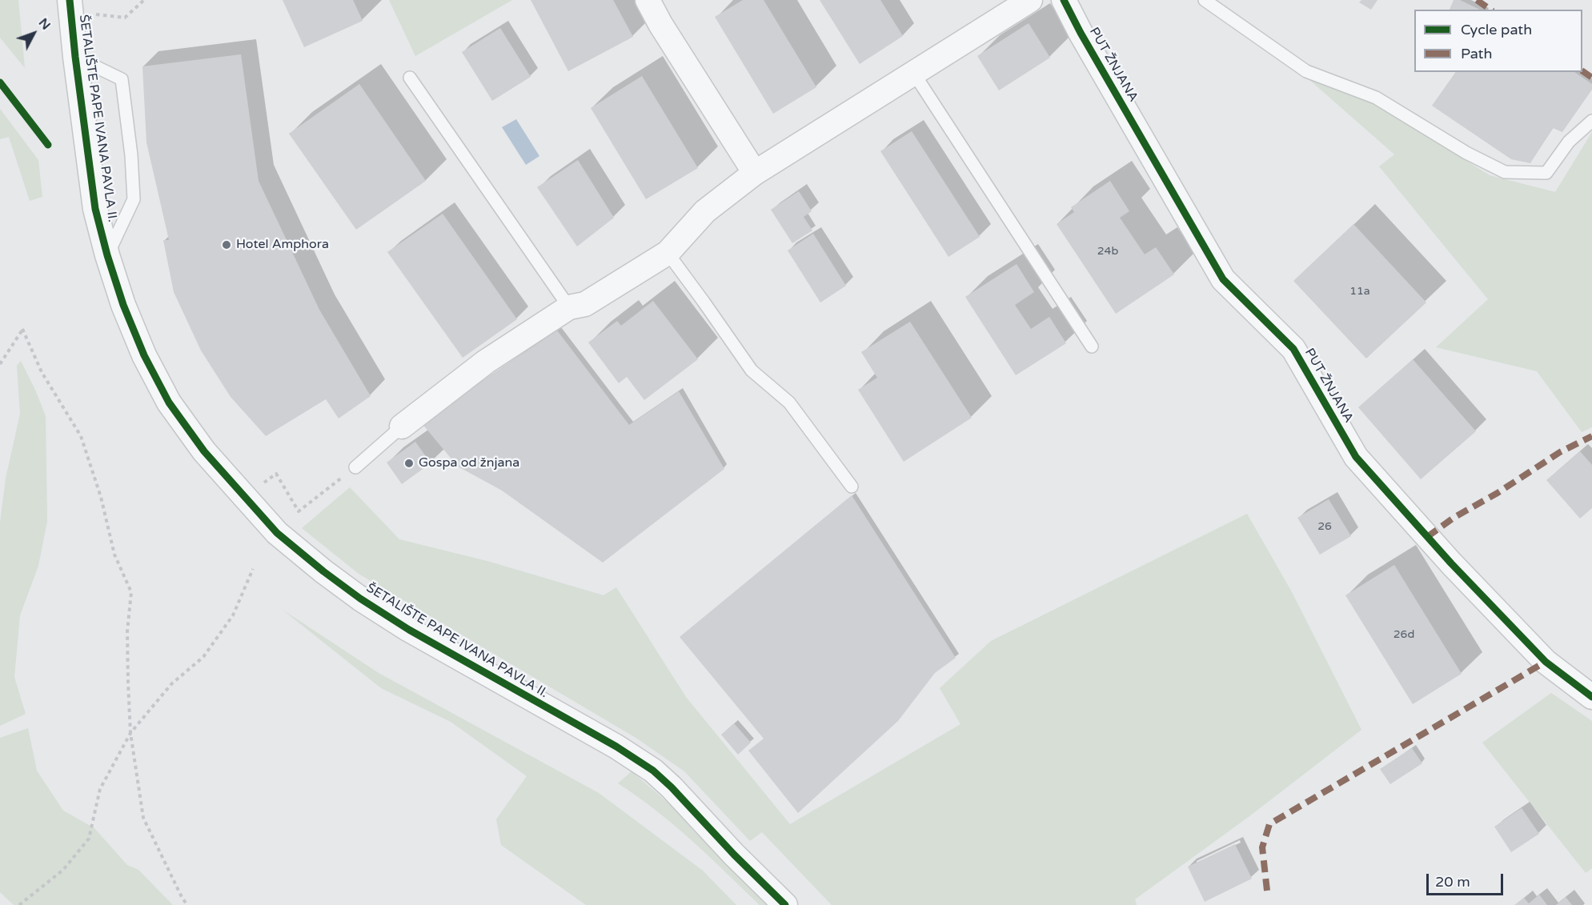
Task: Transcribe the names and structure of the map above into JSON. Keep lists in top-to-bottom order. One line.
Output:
{"streets":{"street":["PUT ŽNJANA","ŠETALIŠTE PAPE IVANA PAVLA II."]},"places":["Hotel Amphora","Gospa od žnjana"],"house_numbers":["24b","11a","26","26d"],"legend":["Cycle path","Path"],"scale_bar":"20 m","north":"top right"}
